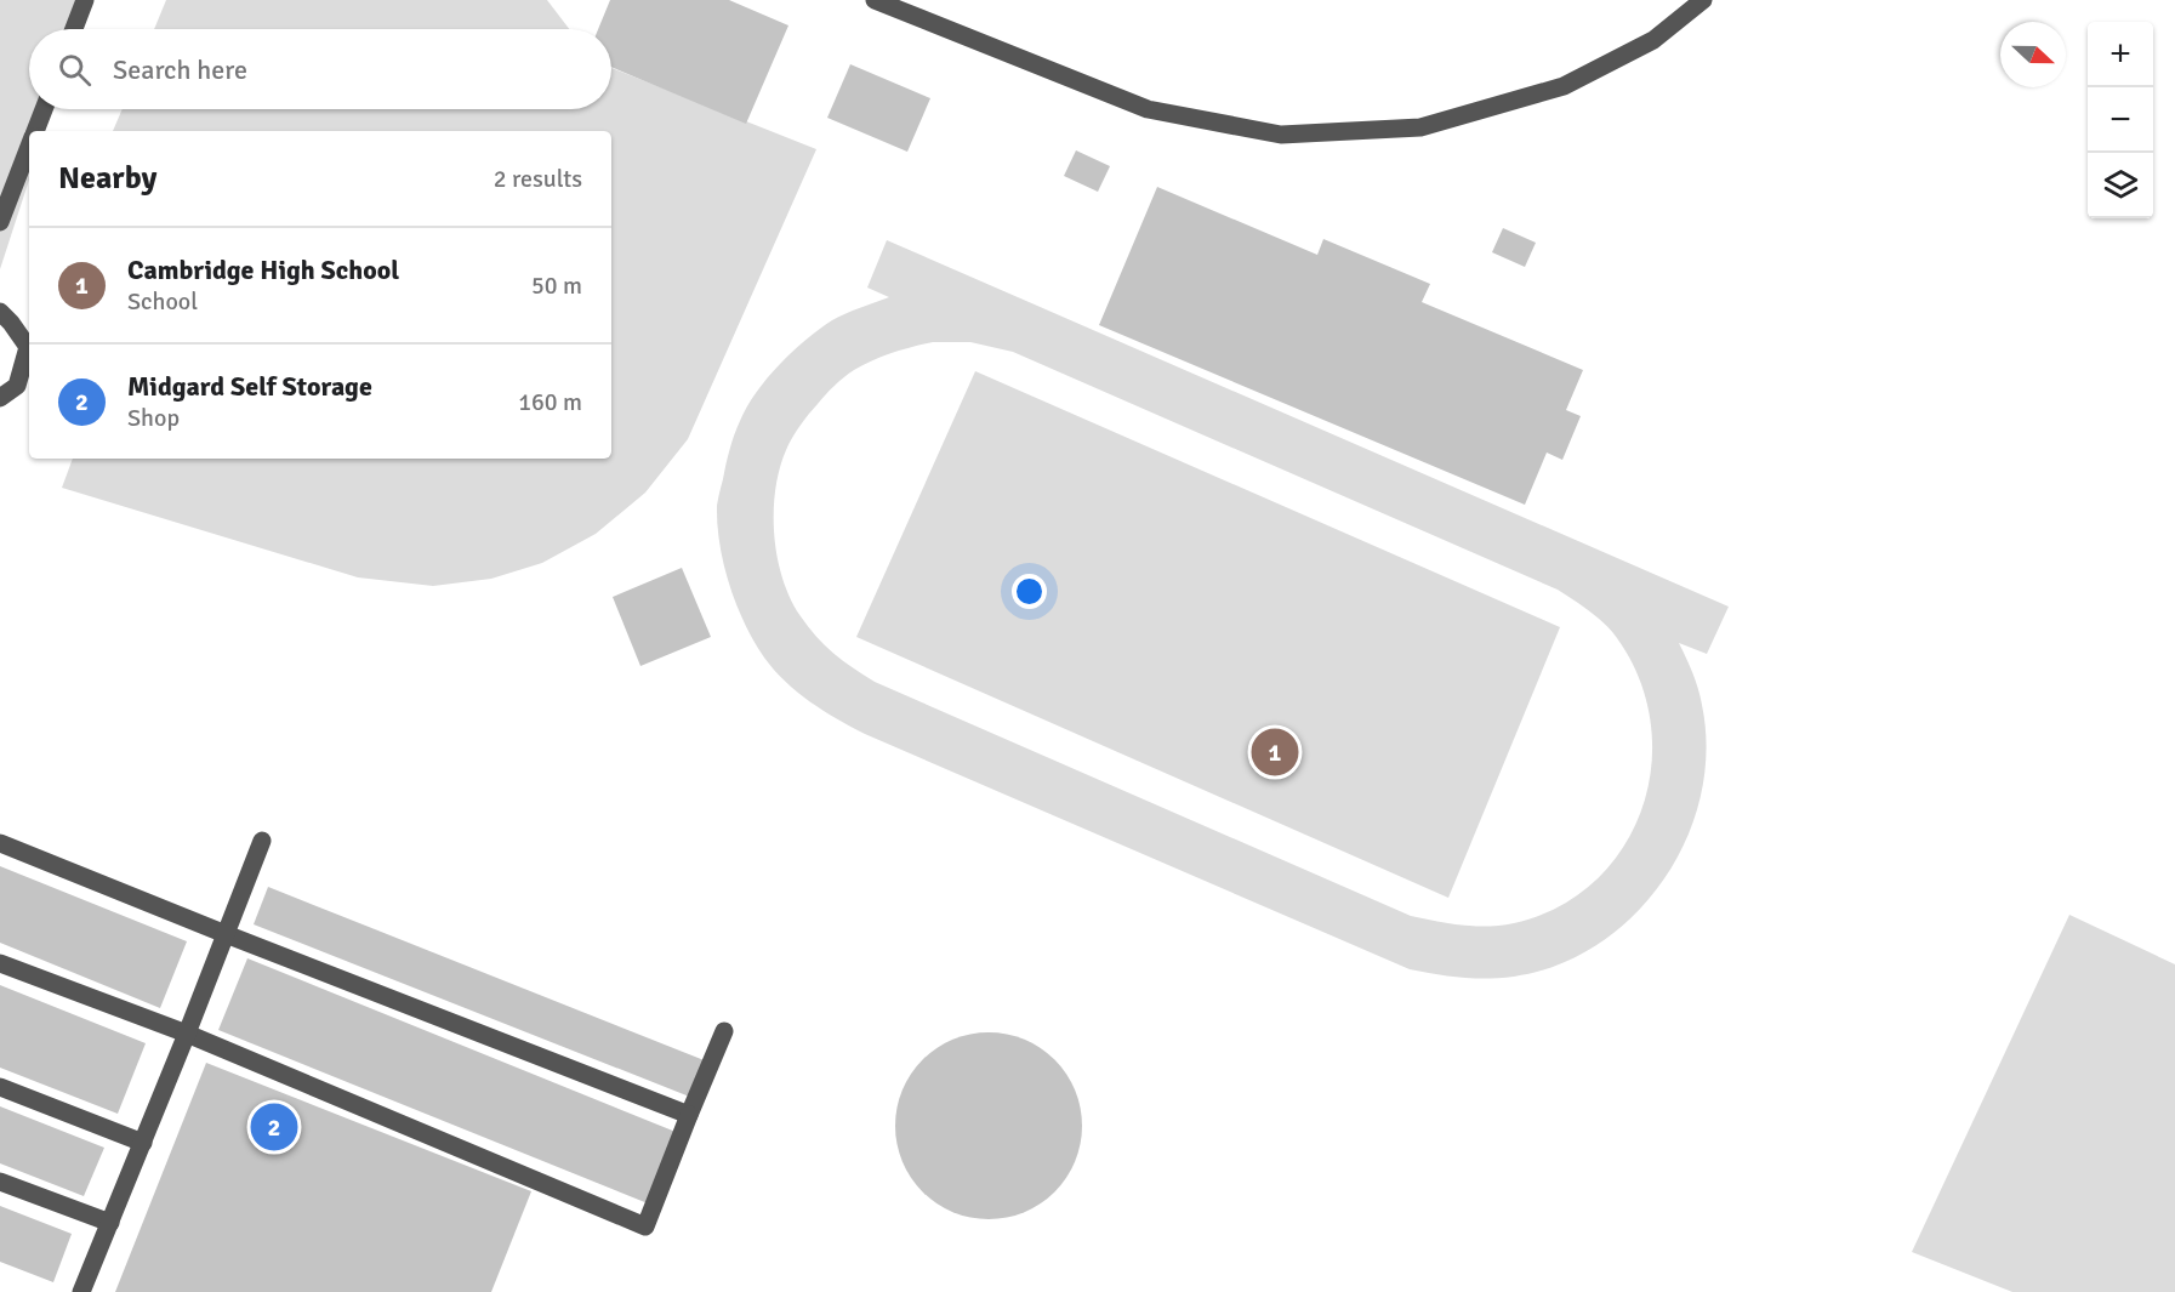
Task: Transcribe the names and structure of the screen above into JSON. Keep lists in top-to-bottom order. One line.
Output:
{"north":"right","page":{"map_buttons":["+","−"],"search":"Search here","heading":["Nearby","2 results"],"list":[{"mark":"1","name":"Cambridge High School","note":"School","value":"50 m"},{"mark":"2","name":"Midgard Self Storage","note":"Shop","value":"160 m"}],"pins":["1","2"]}}
